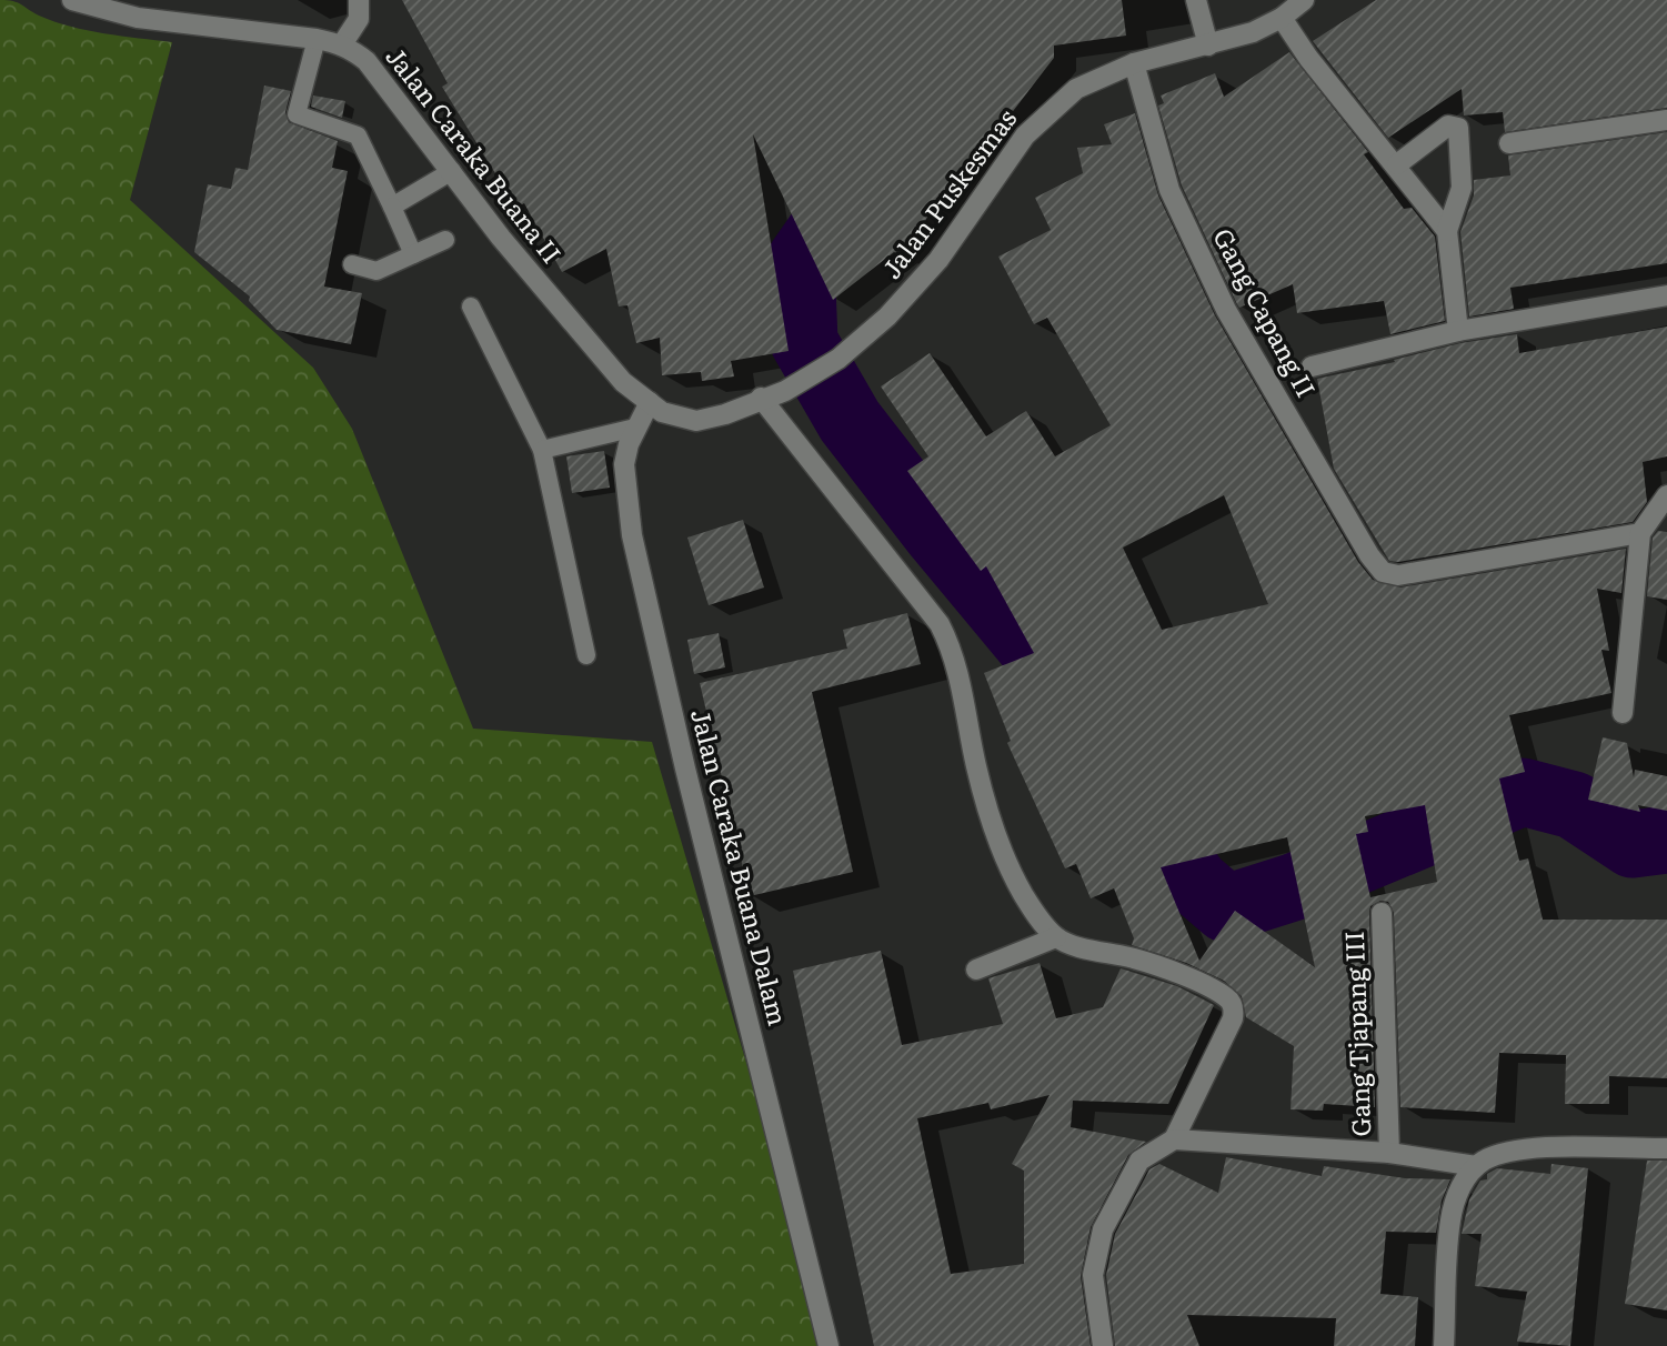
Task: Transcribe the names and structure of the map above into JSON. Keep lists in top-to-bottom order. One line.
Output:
{"streets":{"street":["Jalan Caraka Buana II","Jalan Puskesmas","Gang Capang II","Jalan Caraka Buana Dalam","Gang Tjapang III"]},"crossings":[["Jalan Caraka Buana II","Jalan Puskesmas"],["Jalan Caraka Buana II","Jalan Caraka Buana Dalam"],["Jalan Puskesmas","Gang Capang II"],["Jalan Puskesmas","Jalan Caraka Buana Dalam"]]}
